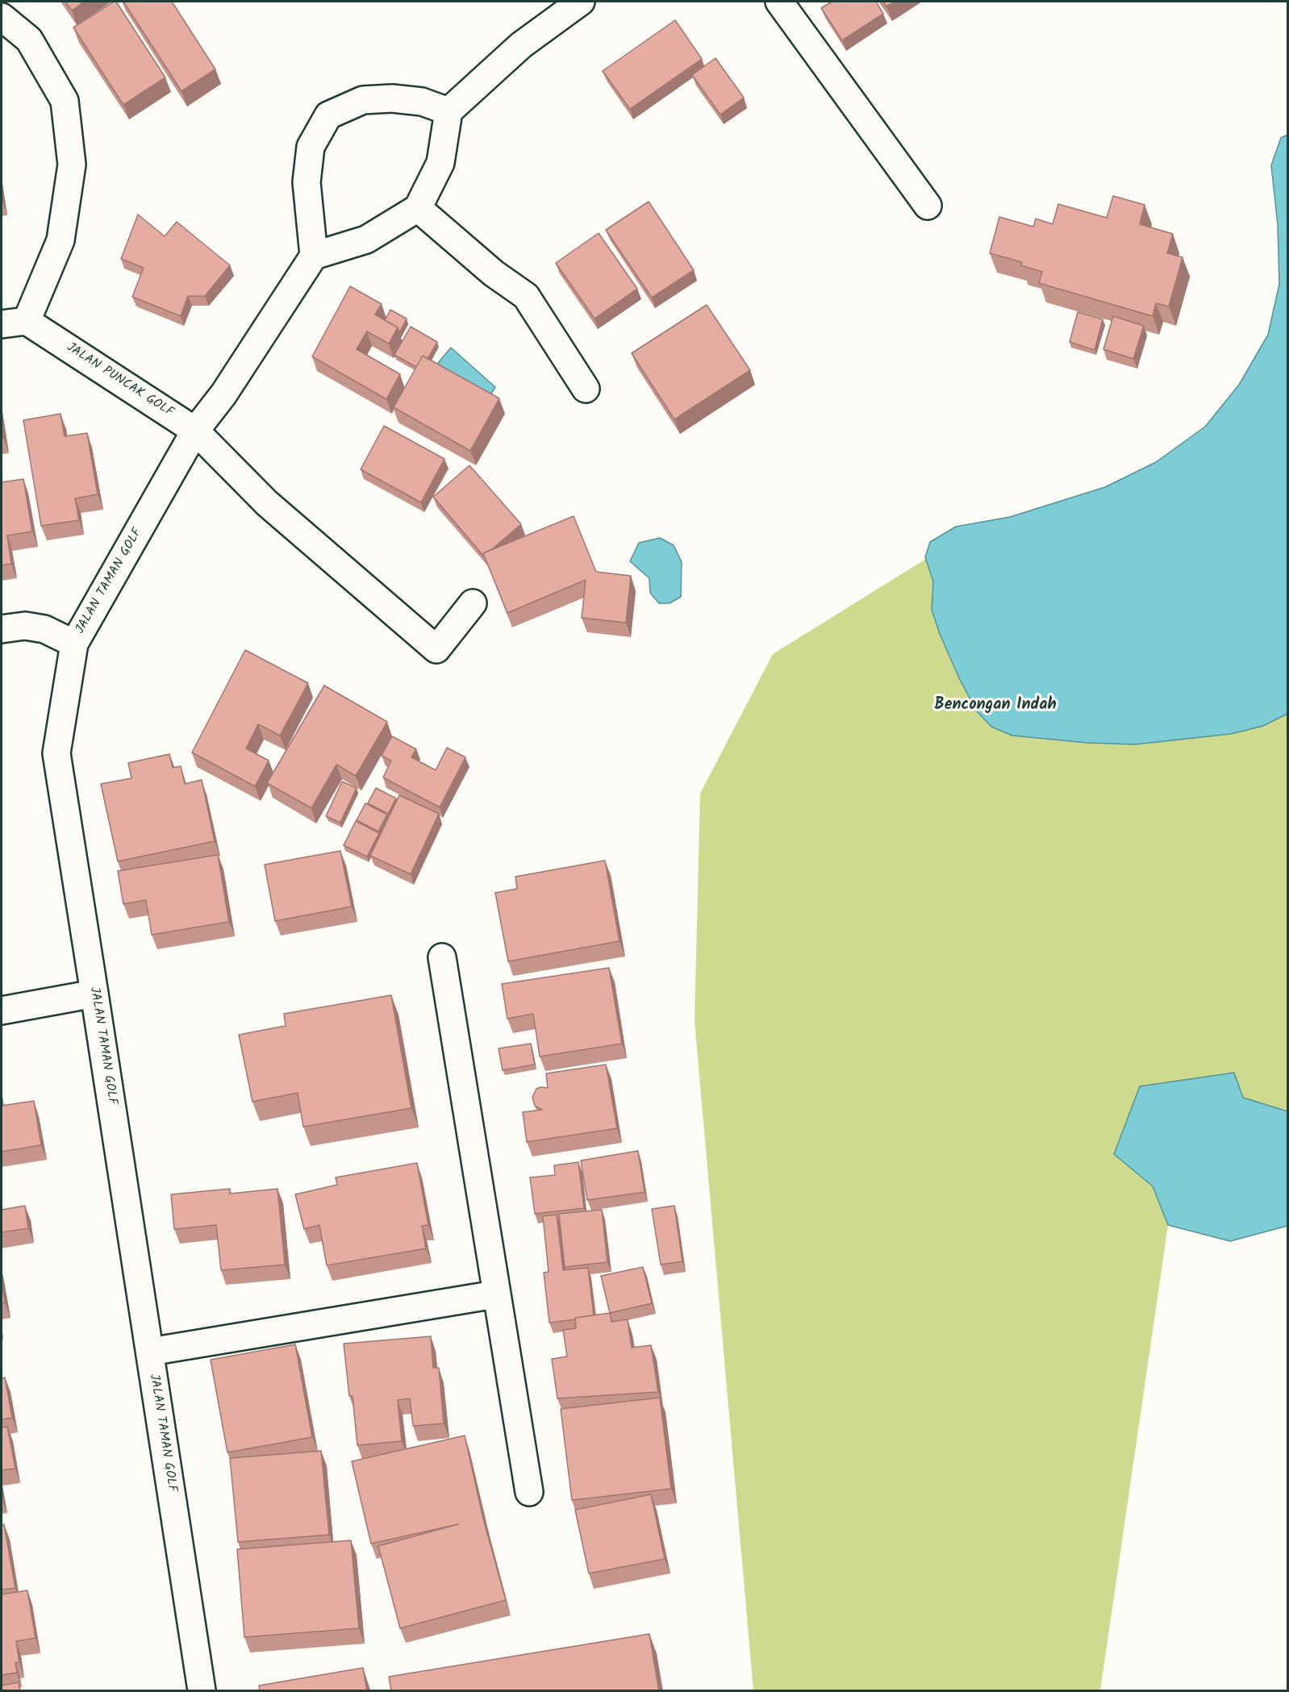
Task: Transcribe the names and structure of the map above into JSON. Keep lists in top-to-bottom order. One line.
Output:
{"streets":{"street":["JALAN PUNCAK GOLF","JALAN TAMAN GOLF"]},"crossings":[["JALAN PUNCAK GOLF","JALAN TAMAN GOLF"]],"districts":["Bencongan Indah"]}
